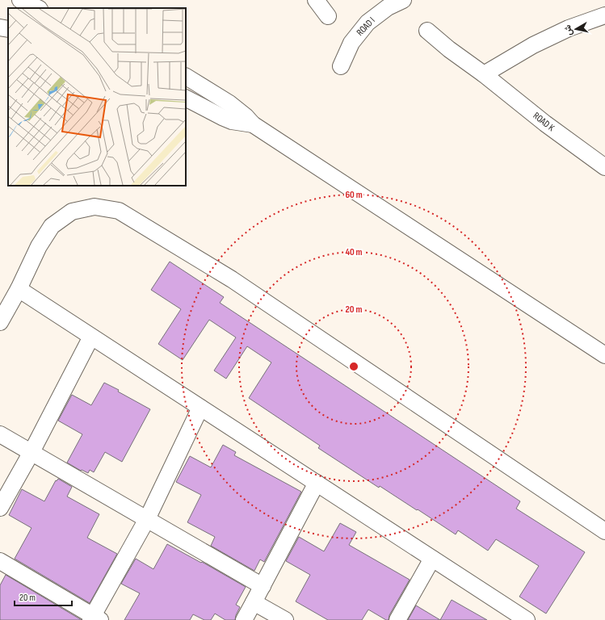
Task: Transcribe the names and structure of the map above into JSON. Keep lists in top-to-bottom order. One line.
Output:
{"streets":{"street":["ROAD I","ROAD K"]},"scale_bar":"20 m","north":"left","rings":["60 m","40 m","20 m"]}
